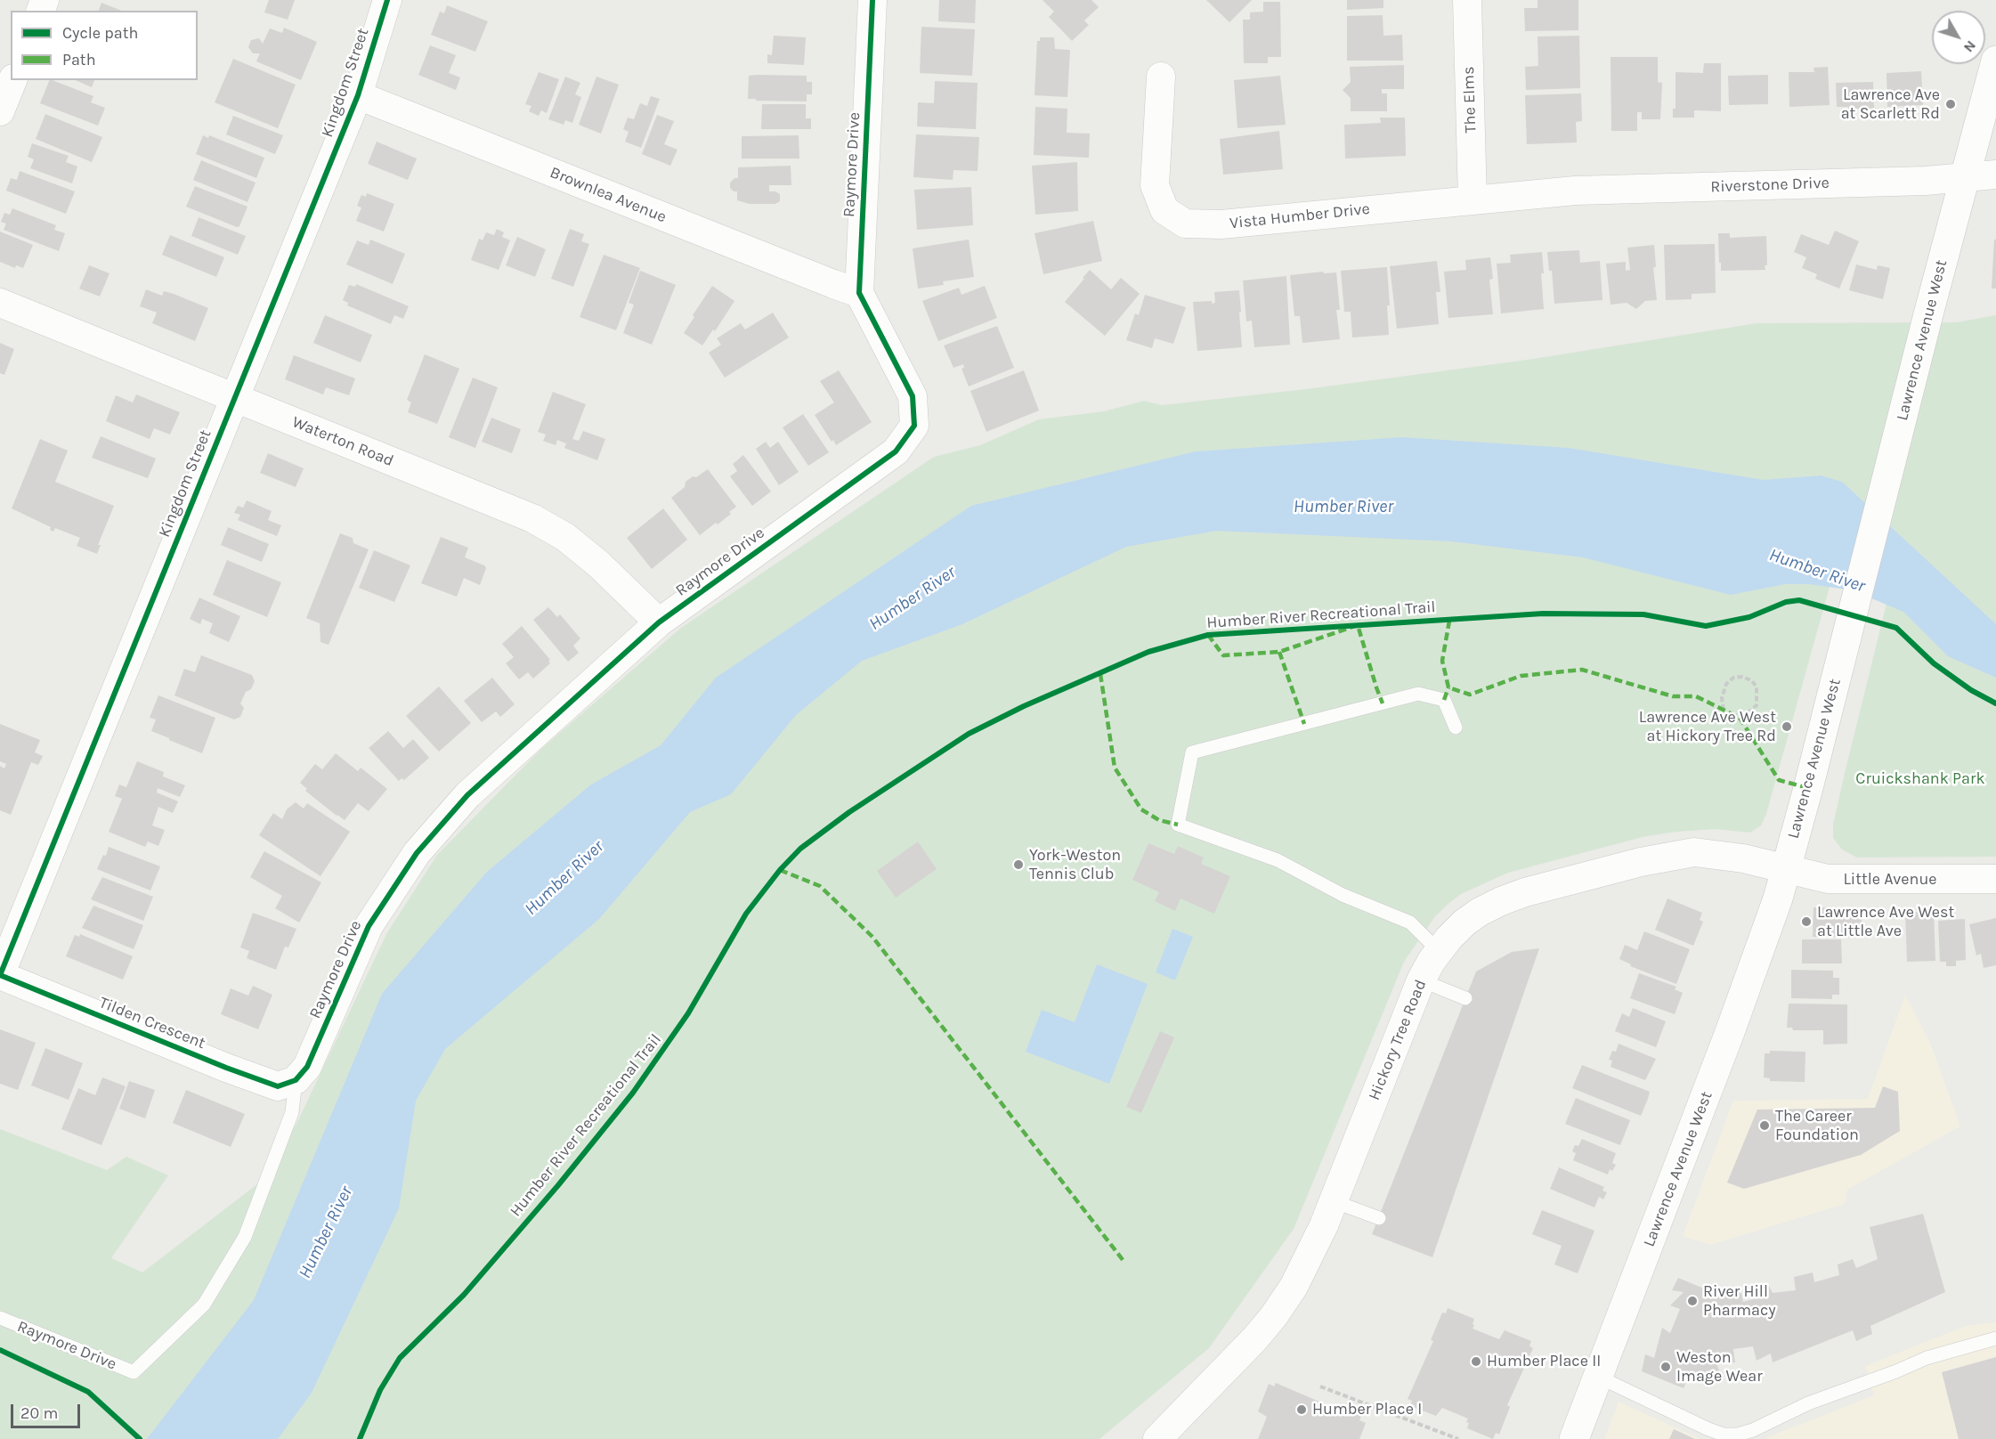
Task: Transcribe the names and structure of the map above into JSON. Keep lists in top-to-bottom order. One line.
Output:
{"streets":{"main road":["Lawrence Avenue West"],"street":["Kingdom Street","The Elms","Raymore Drive","Riverstone Drive","Brownlea Avenue","Vista Humber Drive","Waterton Road","Little Avenue","Tilden Crescent","Hickory Tree Road"],"cycle path":["Humber River Recreational Trail"]},"crossings":[["Kingdom Street","Brownlea Avenue"],["Kingdom Street","Waterton Road"],["Kingdom Street","Tilden Crescent"],["The Elms","Vista Humber Drive"],["Raymore Drive","Brownlea Avenue"],["Raymore Drive","Waterton Road"],["Raymore Drive","Tilden Crescent"],["Riverstone Drive","Vista Humber Drive"],["Riverstone Drive","Lawrence Avenue West"],["Lawrence Avenue West","Little Avenue"],["Lawrence Avenue West","Hickory Tree Road"],["Little Avenue","Hickory Tree Road"]],"water":["Humber River"],"parks":["Cruickshank Park"],"places":["Lawrence Ave at Scarlett Rd","Lawrence Ave West at Hickory Tree Rd","York-Weston Tennis Club","Lawrence Ave West at Little Ave","The Career Foundation","River Hill Pharmacy","Humber Place II","Weston Image Wear","Humber Place I"],"legend":["Cycle path","Path"],"scale_bar":"20 m","north":"bottom right"}
